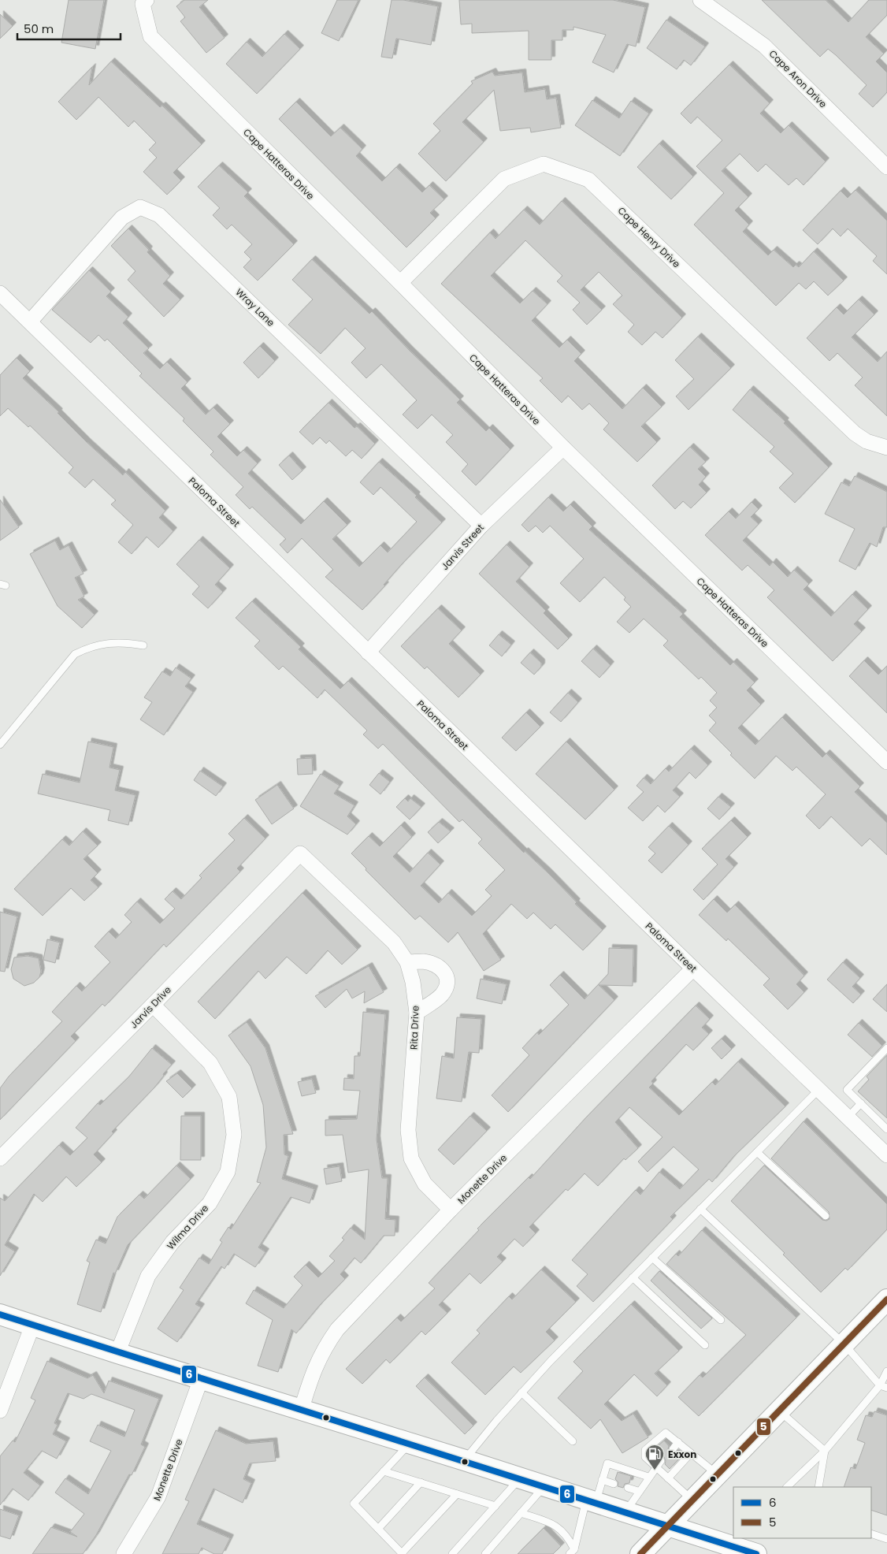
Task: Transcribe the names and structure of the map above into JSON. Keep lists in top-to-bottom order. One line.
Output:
{"streets":{"street":["Cape Aron Drive","Cape Hatteras Drive","Cape Henry Drive","Wray Lane","Paloma Street","Jarvis Street","Jarvis Drive","Rita Drive","Monette Drive","Wilma Drive"]},"crossings":[["Cape Hatteras Drive","Cape Henry Drive"],["Cape Hatteras Drive","Jarvis Street"],["Wray Lane","Paloma Street"],["Wray Lane","Jarvis Street"],["Paloma Street","Jarvis Street"],["Paloma Street","Monette Drive"],["Jarvis Drive","Rita Drive"],["Jarvis Drive","Wilma Drive"],["Rita Drive","Monette Drive"]],"places":{"fuel station":["Exxon"]},"lines":["transit line 5","transit line 6"],"legend":["6","5"],"scale_bar":"50 m"}
